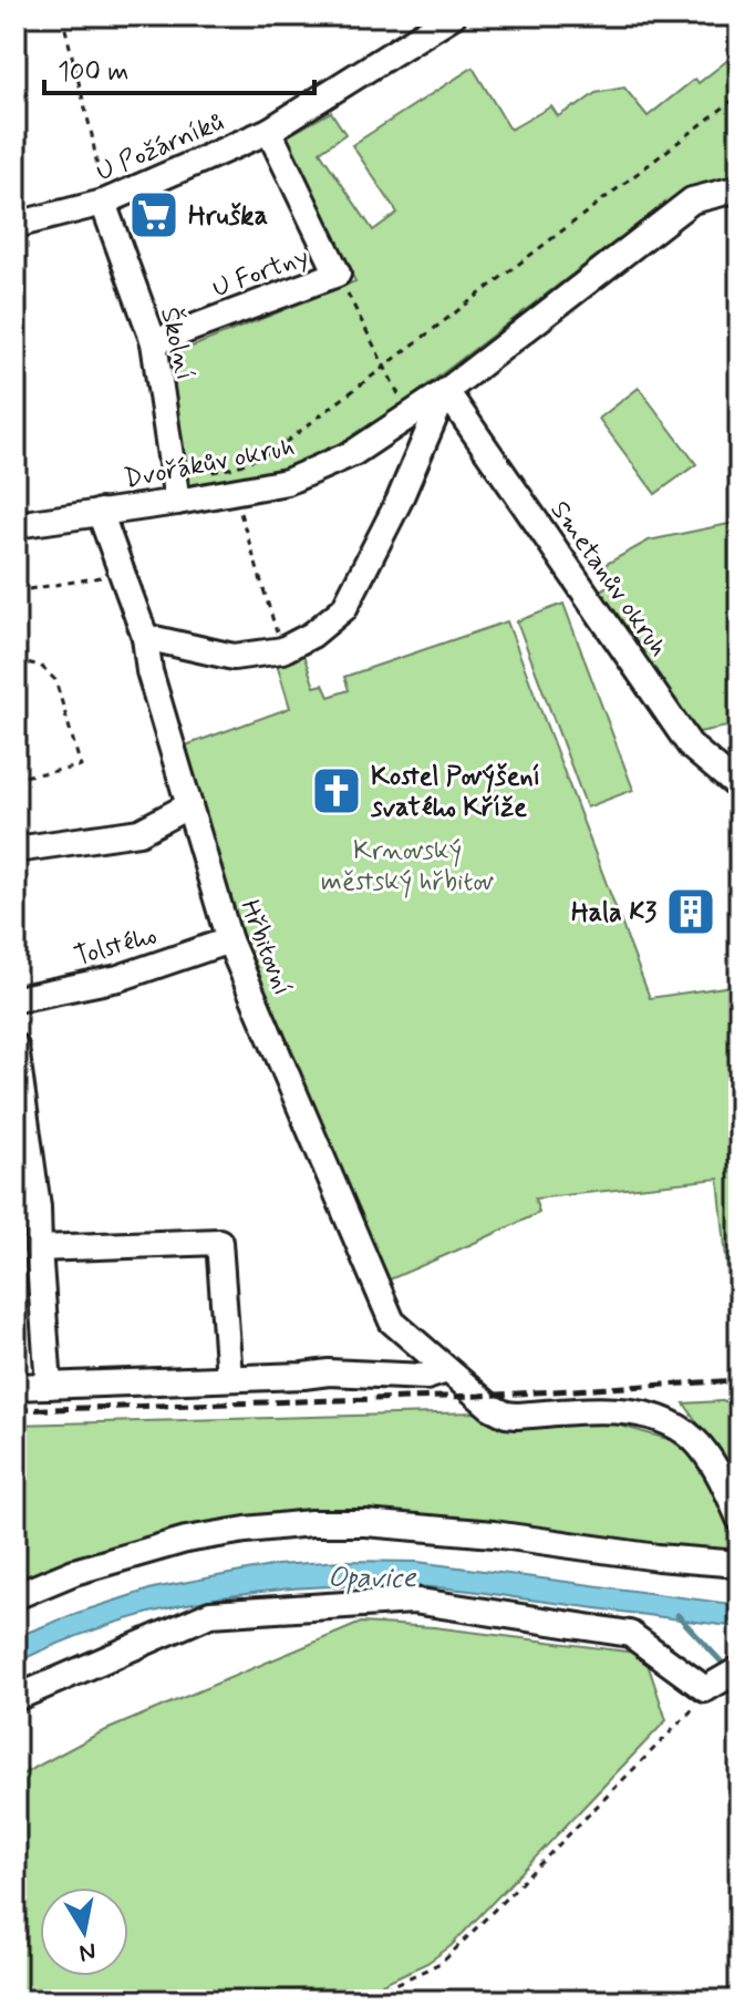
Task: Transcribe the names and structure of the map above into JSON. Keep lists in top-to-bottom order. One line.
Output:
{"streets":{"street":["U Požárníků","U Fortny","Školní","Dvořákův okruh","Smetanův okruh","Tolstého","Hřbitovní"]},"crossings":[["U Požárníků","U Fortny"],["U Požárníků","Školní"],["U Fortny","Školní"],["Školní","Dvořákův okruh"],["Dvořákův okruh","Smetanův okruh"],["Dvořákův okruh","Hřbitovní"],["Tolstého","Hřbitovní"]],"water":["Opavice"],"parks":["Krnovský městský hřbitov"],"places":{"supermarket":["Hruška"],"church":["Kostel Povýšení svatého Kříže"],"building":["Hala K3"]},"scale_bar":"100 m","north":"bottom"}
